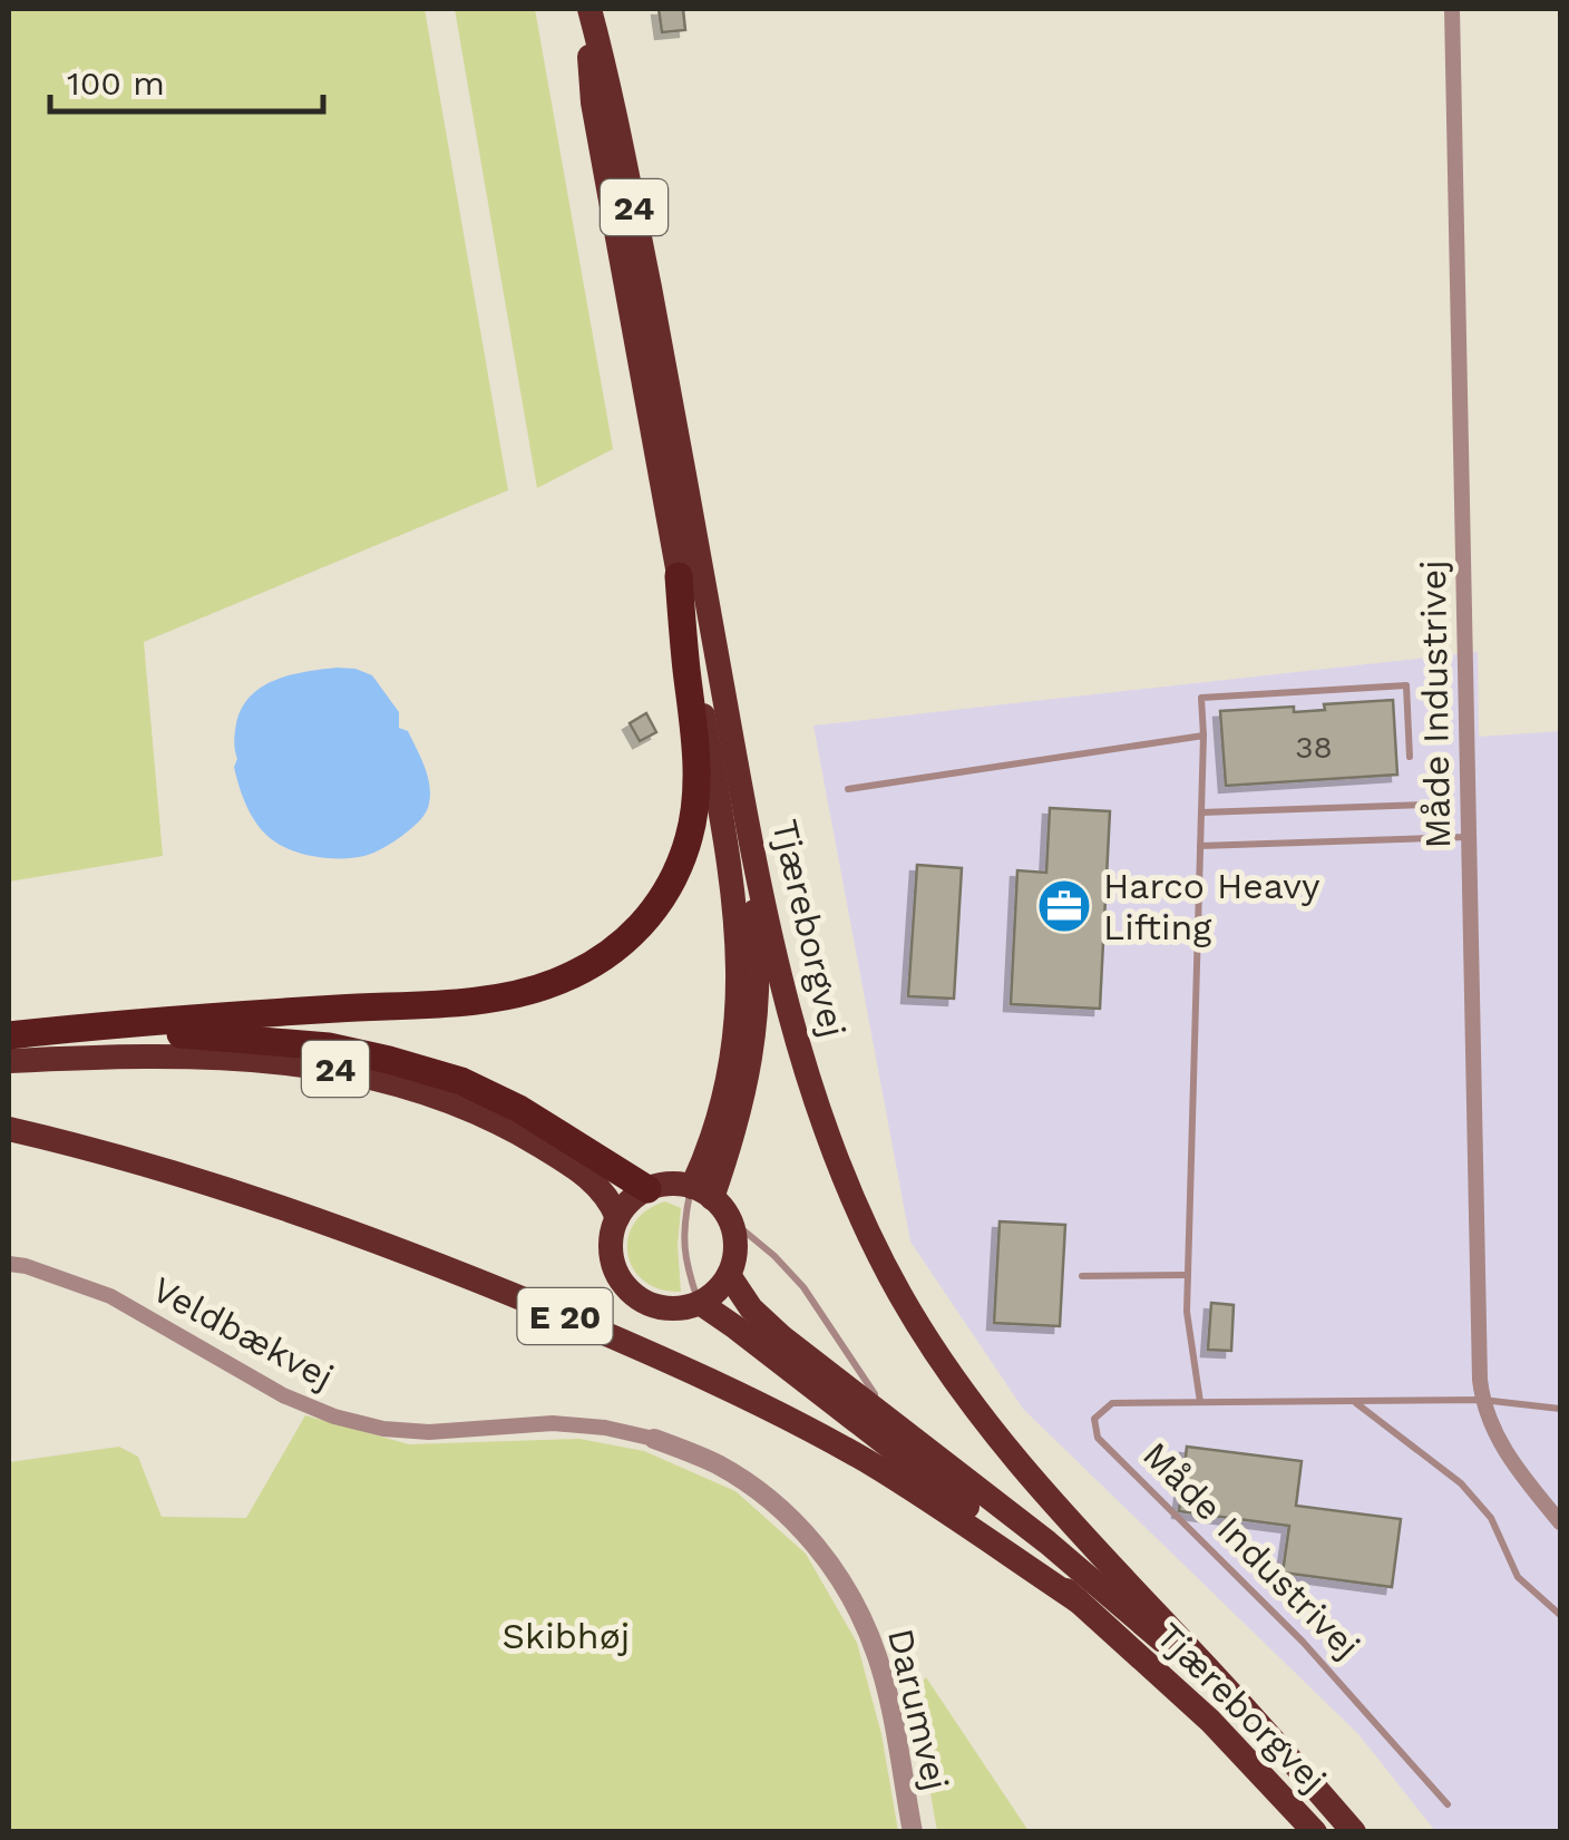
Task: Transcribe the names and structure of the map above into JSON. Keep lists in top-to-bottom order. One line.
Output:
{"streets":{"highway":["24","Tjæreborgvej","E 20"],"street":["Måde Industrivej","Veldbækvej","Darumvej"]},"crossings":[["24","Tjæreborgvej"],["24","E 20"],["Tjæreborgvej","E 20"],["Veldbækvej","Darumvej"]],"parks":["Skibhøj"],"places":{"office":["Harco Heavy Lifting"]},"house_numbers":["38"],"scale_bar":"100 m"}
